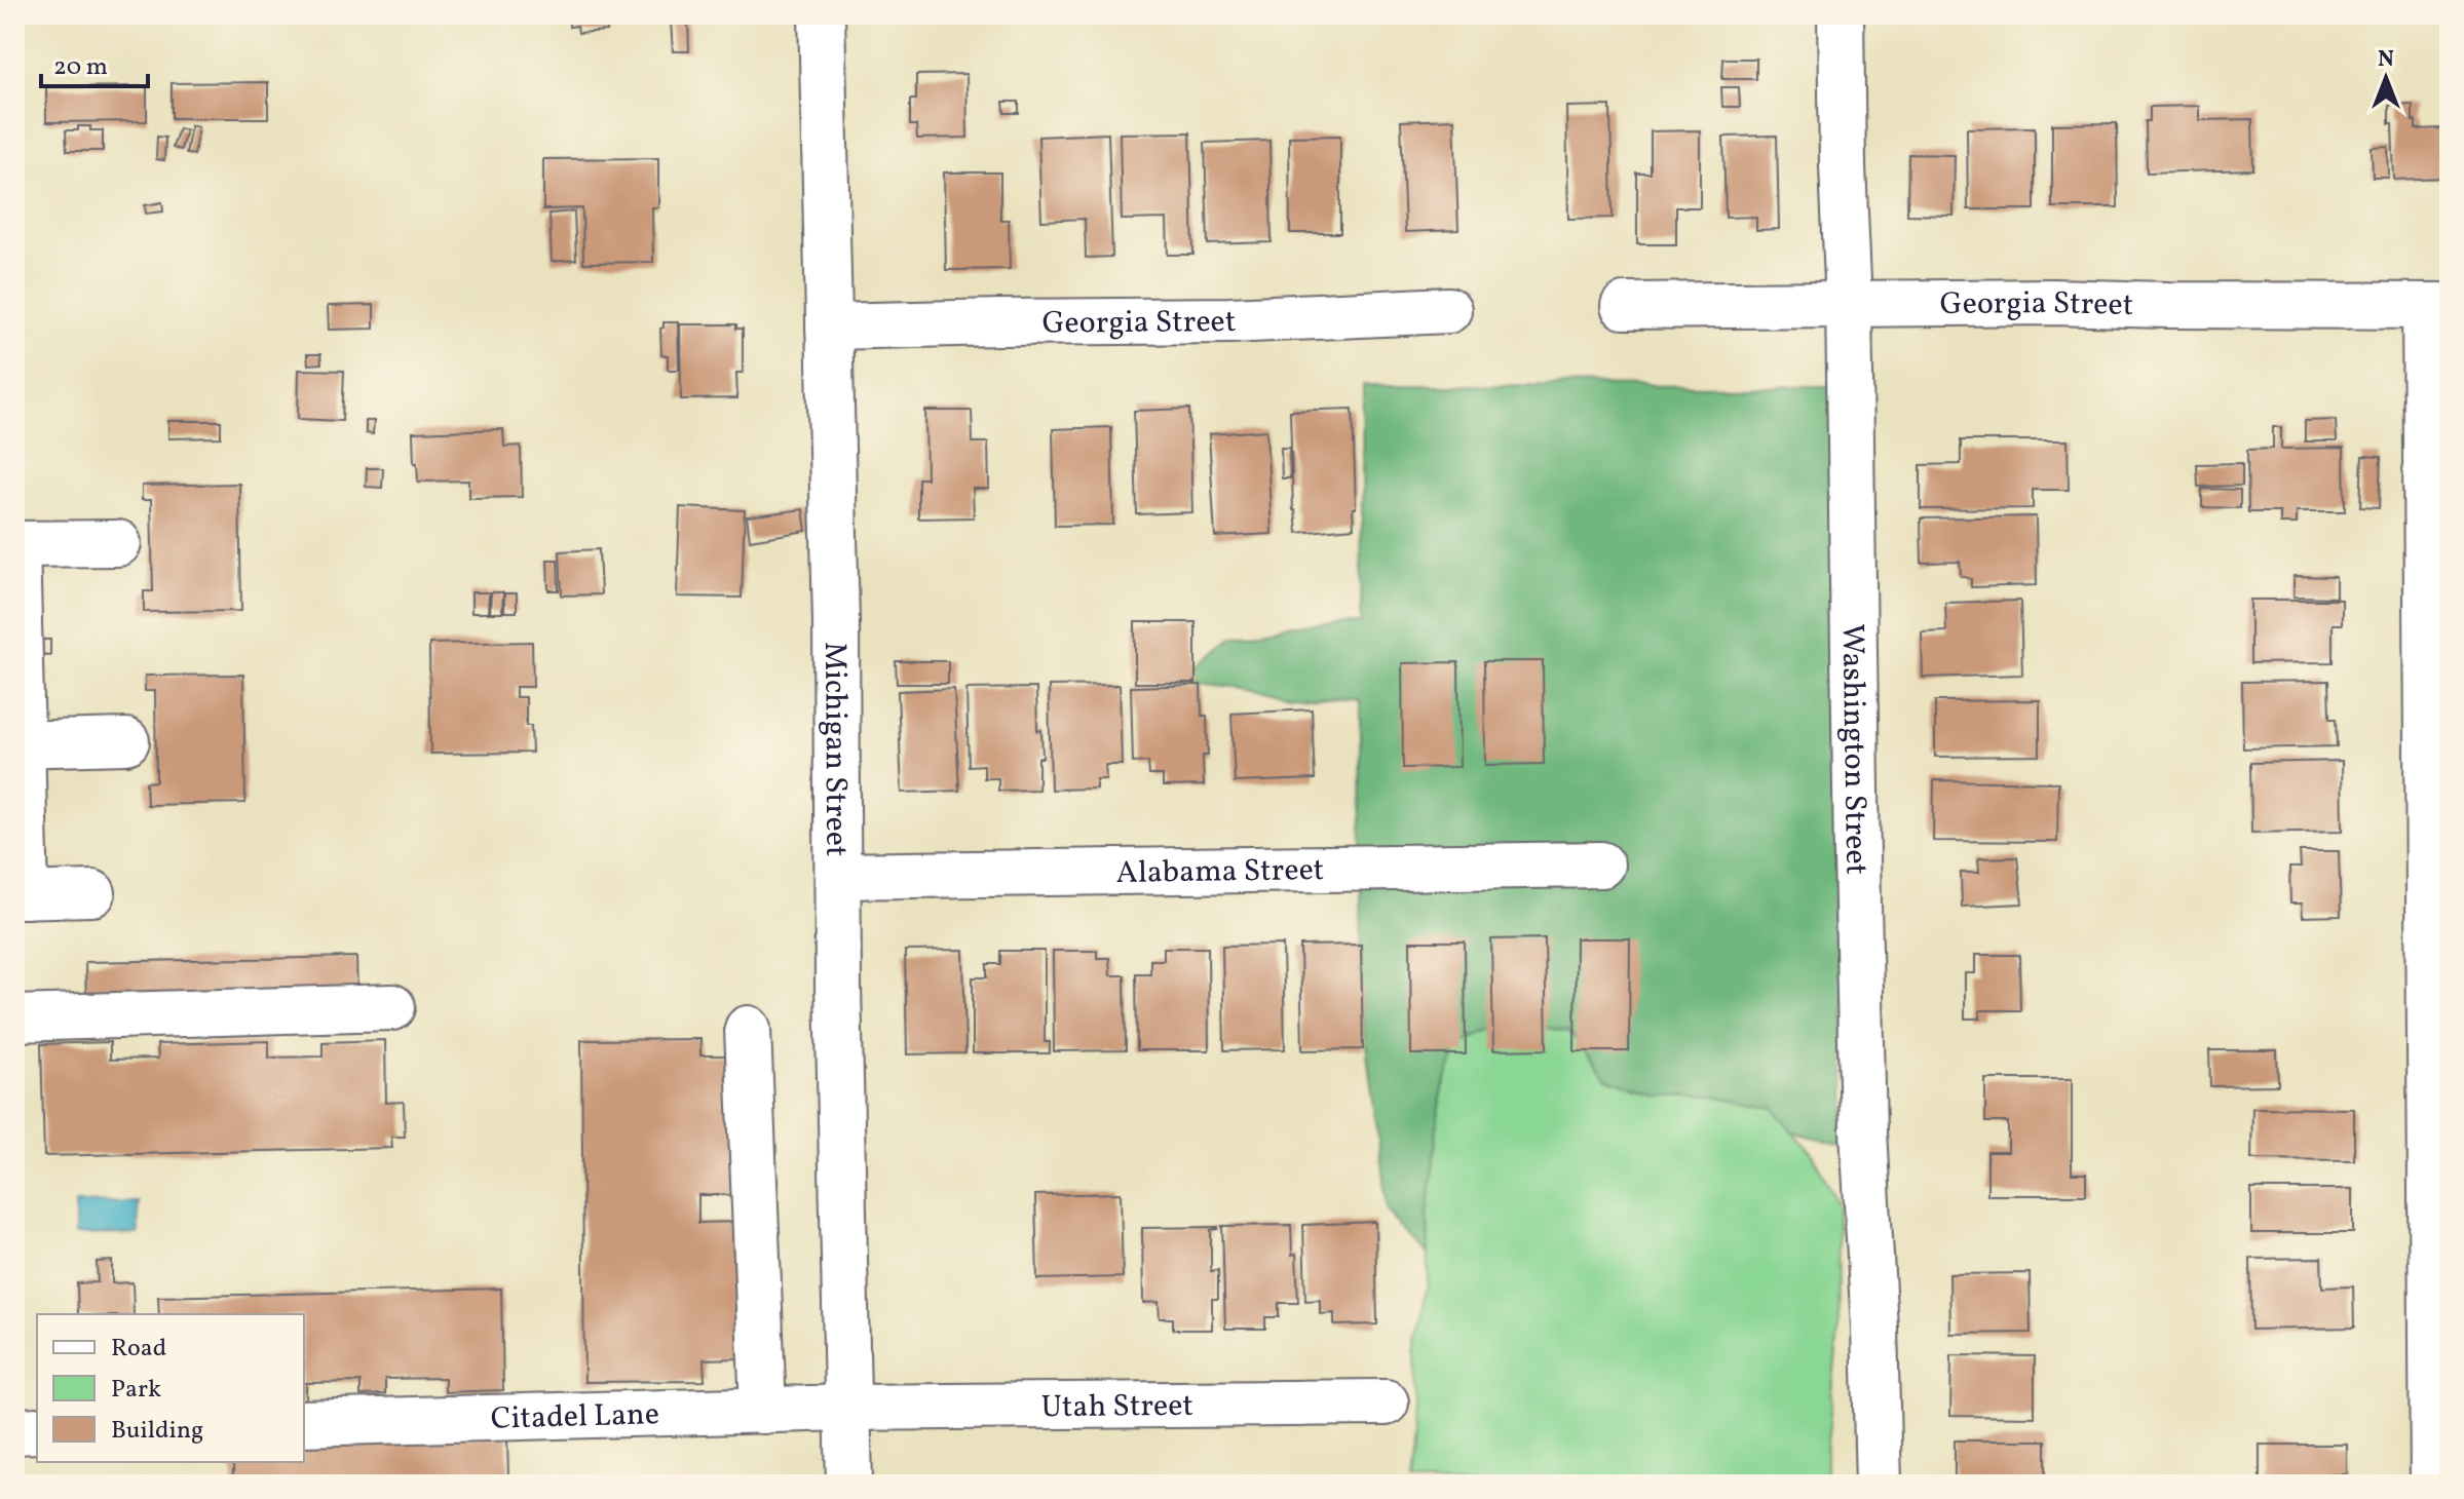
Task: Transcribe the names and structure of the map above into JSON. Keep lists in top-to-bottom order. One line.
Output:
{"streets":{"street":["Georgia Street","Michigan Street","Washington Street","Alabama Street","Utah Street","Citadel Lane"]},"crossings":[["Georgia Street","Michigan Street"],["Georgia Street","Washington Street"],["Michigan Street","Alabama Street"],["Michigan Street","Utah Street"],["Michigan Street","Citadel Lane"],["Utah Street","Citadel Lane"]],"legend":["Road","Park","Building"],"scale_bar":"20 m","north":"top"}
